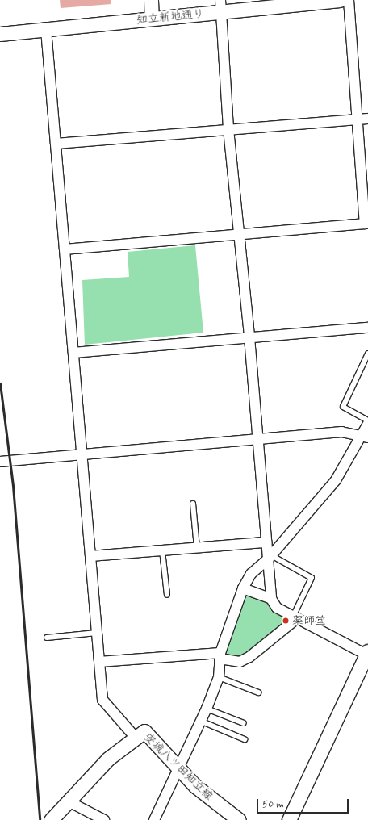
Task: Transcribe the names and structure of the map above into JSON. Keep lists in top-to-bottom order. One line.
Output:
{"streets":{"main road":["知立新地通り","安城八ツ田知立線"]},"places":["薬師堂"],"scale_bar":"50 m"}
